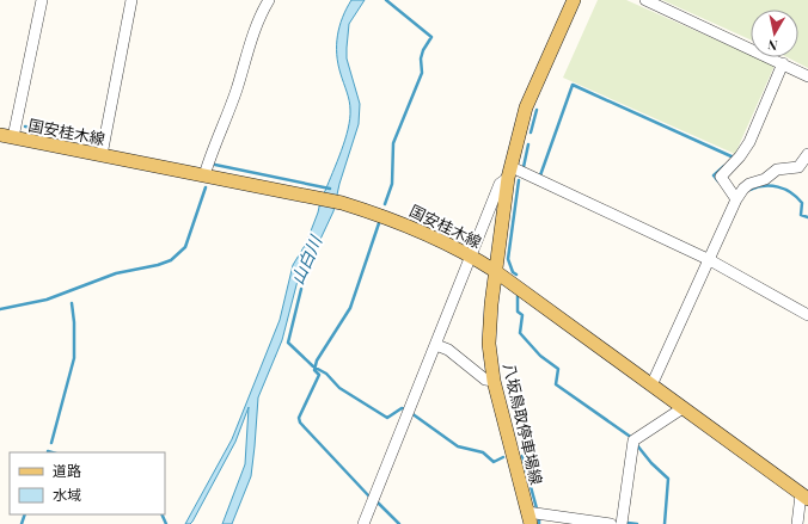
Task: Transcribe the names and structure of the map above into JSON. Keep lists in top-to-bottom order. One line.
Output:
{"streets":{"main road":["国安桂木線","八坂鳥取停車場線"]},"crossings":[["国安桂木線","八坂鳥取停車場線"]],"water":["山白川"],"legend":["道路","水域"],"north":"bottom"}
